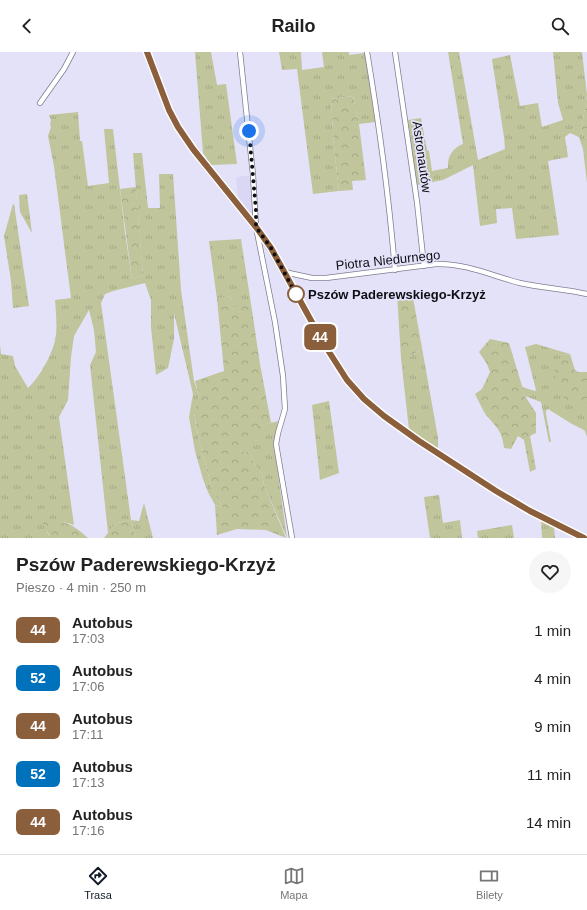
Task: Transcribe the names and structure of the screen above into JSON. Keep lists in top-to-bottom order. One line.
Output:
{"streets":{"street":["Astronautów","Piotra Niedurnego"]},"crossings":[["Astronautów","Piotra Niedurnego"]],"places":["Pszów Paderewskiego-Krzyż"],"lines":["bus line 44"],"page":{"header":"Railo","on_map":"44","heading":["Pszów Paderewskiego-Krzyż","Pieszo · 4 min · 250 m"],"list":[{"mark":"44","name":"Autobus","note":"17:03","value":"1 min"},{"mark":"52","name":"Autobus","note":"17:06","value":"4 min"},{"mark":"44","name":"Autobus","note":"17:11","value":"9 min"},{"mark":"52","name":"Autobus","note":"17:13","value":"11 min"},{"mark":"44","name":"Autobus","note":"17:16","value":"14 min"}],"tabs":["Trasa","Mapa","Bilety"]}}
